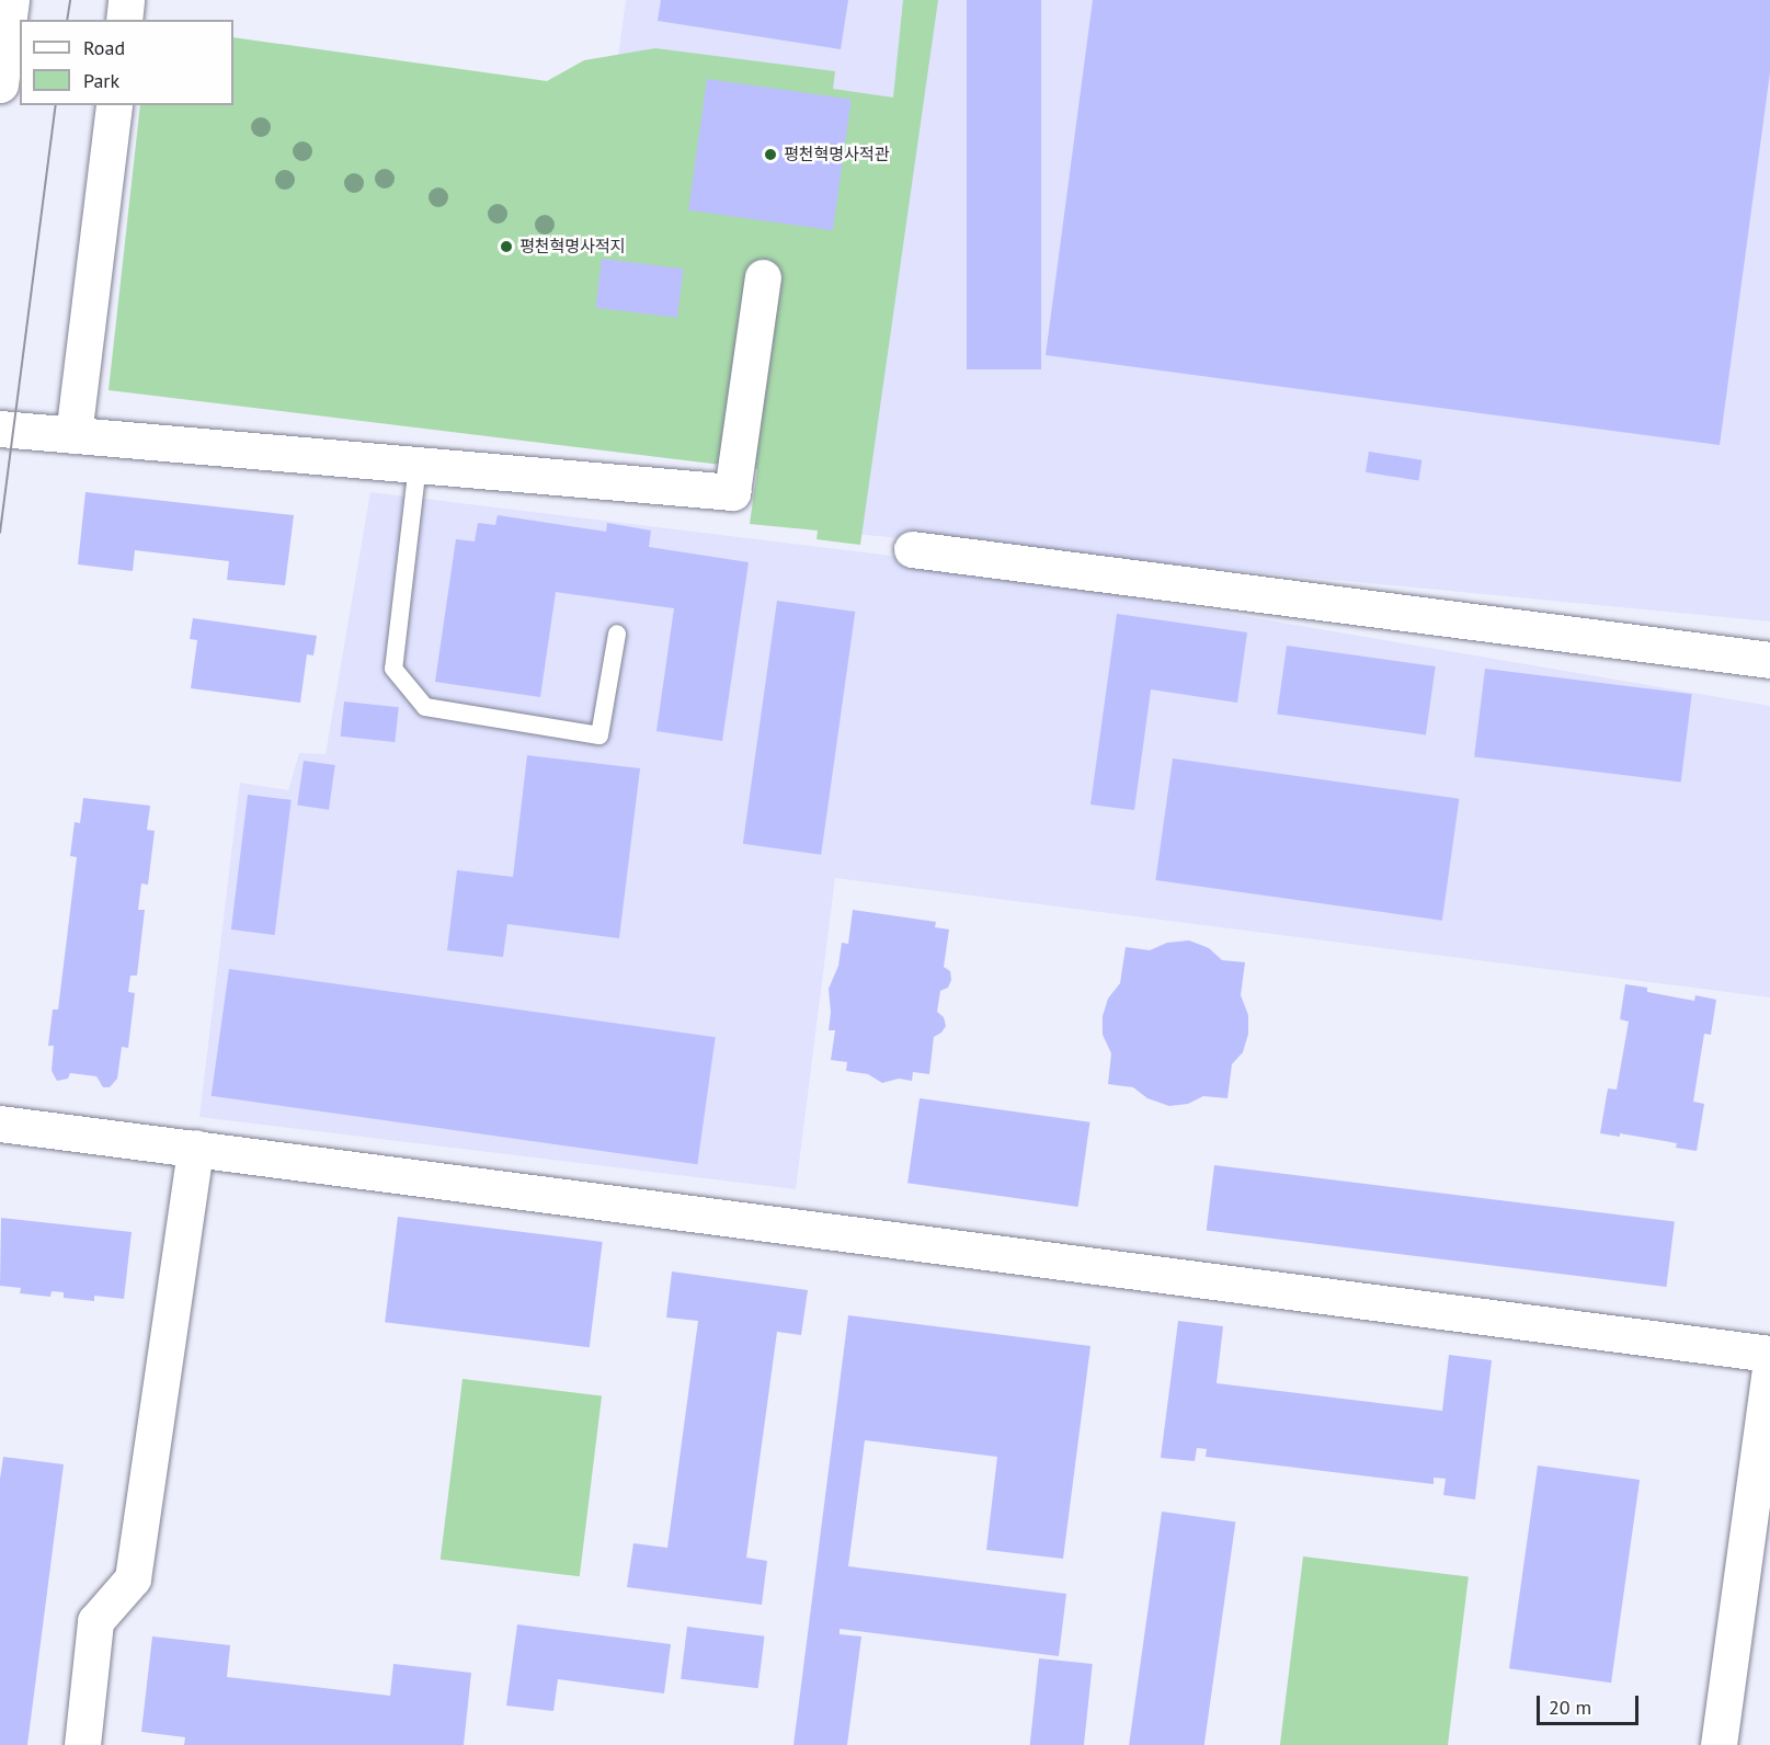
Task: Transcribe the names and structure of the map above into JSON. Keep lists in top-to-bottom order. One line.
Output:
{"places":["평천혁명사적관","평천혁명사적지"],"legend":["Road","Park"],"scale_bar":"20 m"}
